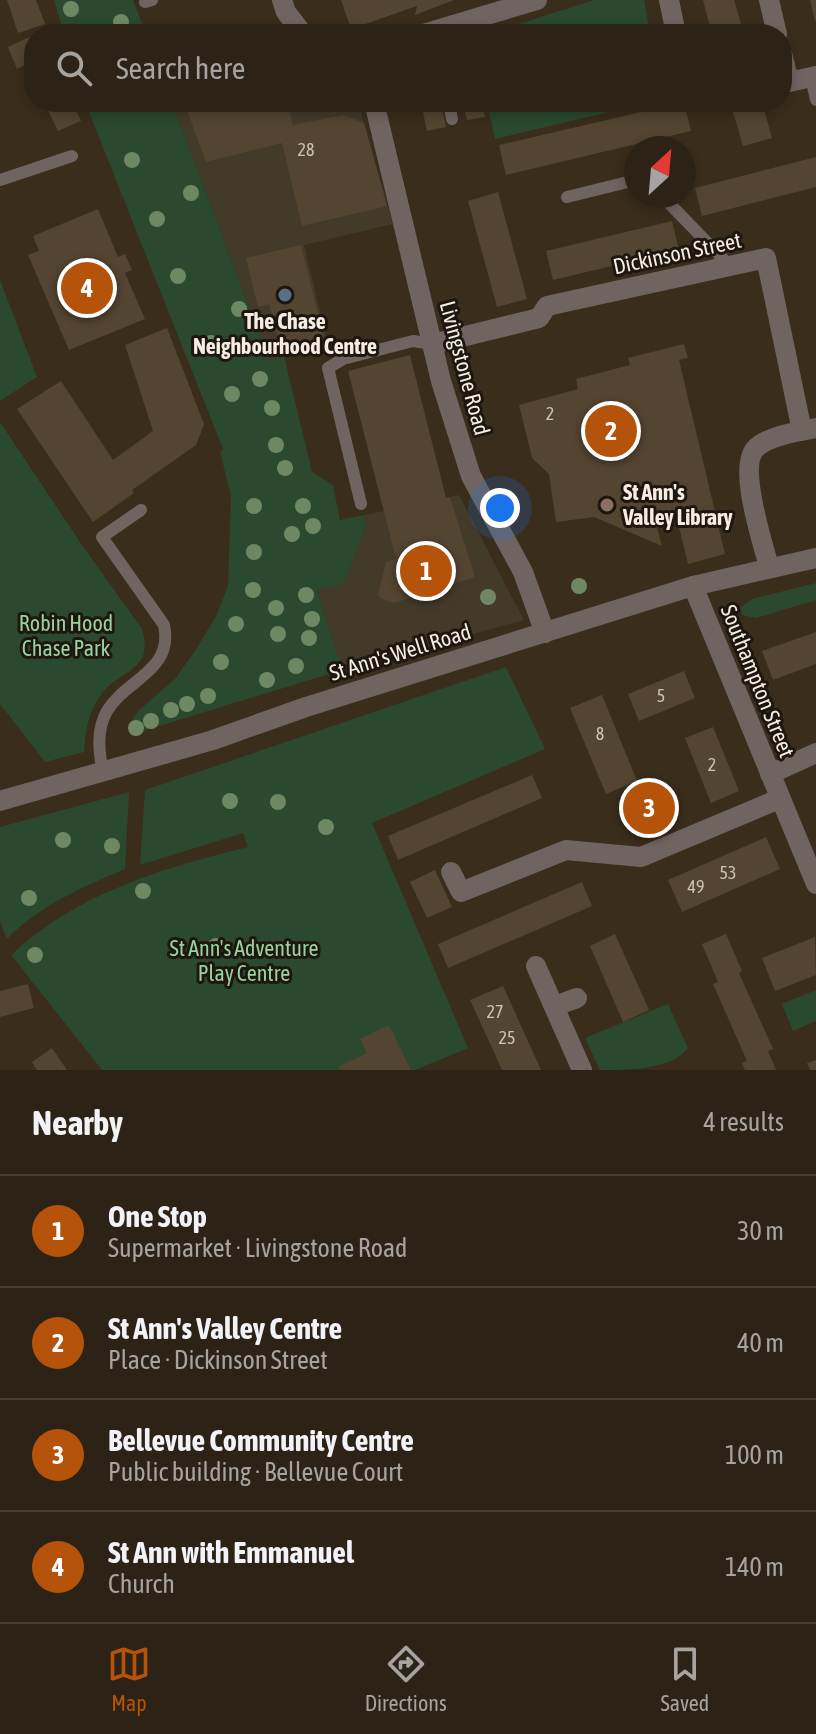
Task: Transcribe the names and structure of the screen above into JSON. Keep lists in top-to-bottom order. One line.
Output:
{"streets":{"street":["Dickinson Street","Livingstone Road","St Ann's Well Road","Southampton Street"]},"crossings":[["Dickinson Street","Livingstone Road"],["Livingstone Road","St Ann's Well Road"],["St Ann's Well Road","Southampton Street"]],"parks":["Robin Hood Chase Park","St Ann's Adventure Play Centre"],"places":["The Chase Neighbourhood Centre","St Ann's Valley Library"],"house_numbers":["28","2","5","8","2","53","49","27","25"],"north":"top right","page":{"search":"Search here","pins":["4","2","1","3"],"heading":["Nearby","4 results"],"list":[{"mark":"1","name":"One Stop","note":"Supermarket · Livingstone Road","value":"30 m"},{"mark":"2","name":"St Ann's Valley Centre","note":"Place · Dickinson Street","value":"40 m"},{"mark":"3","name":"Bellevue Community Centre","note":"Public building · Bellevue Court","value":"100 m"},{"mark":"4","name":"St Ann with Emmanuel","note":"Church","value":"140 m"}],"nav":["Map","Directions","Saved"]}}
